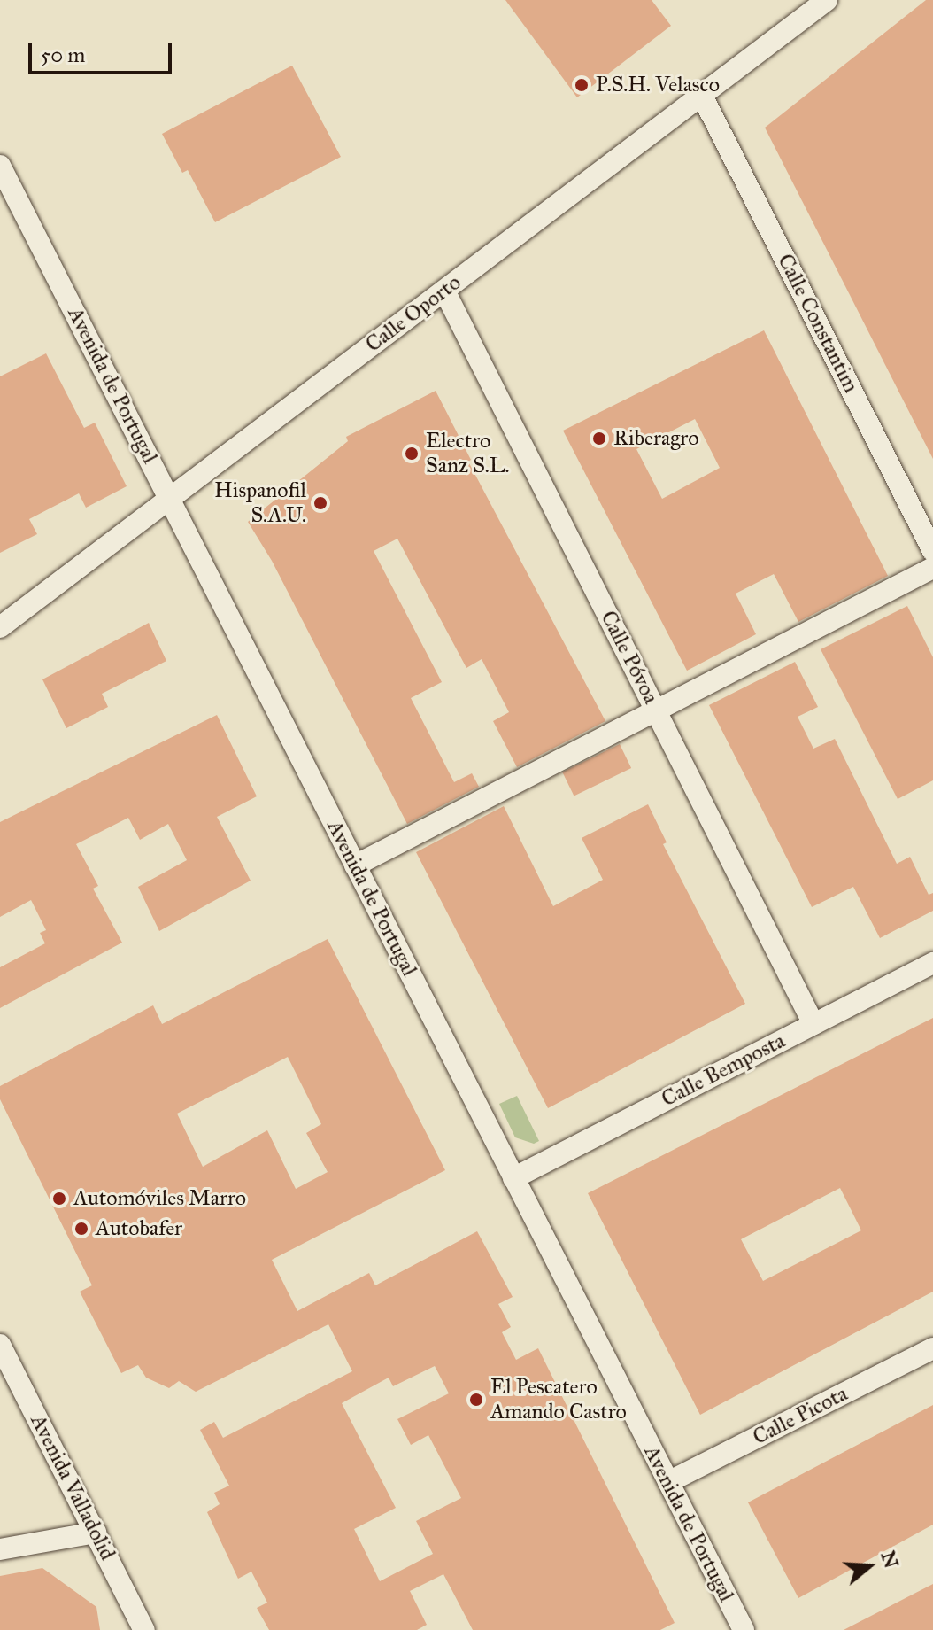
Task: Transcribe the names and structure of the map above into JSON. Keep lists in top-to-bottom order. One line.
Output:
{"streets":{"street":["Calle Oporto","Calle Constantim","Avenida de Portugal","Calle Póvoa","Calle Bemposta","Calle Picota","Avenida Valladolid"]},"crossings":[["Calle Oporto","Calle Constantim"],["Calle Oporto","Avenida de Portugal"],["Calle Oporto","Calle Póvoa"],["Avenida de Portugal","Calle Bemposta"],["Avenida de Portugal","Calle Picota"],["Calle Póvoa","Calle Bemposta"]],"places":["P.S.H. Velasco","Riberagro","Electro Sanz S.L.","Hispanofil S.A.U.","Automóviles Marro","Autobafer","El Pescatero Amando Castro"],"scale_bar":"50 m","north":"right"}
